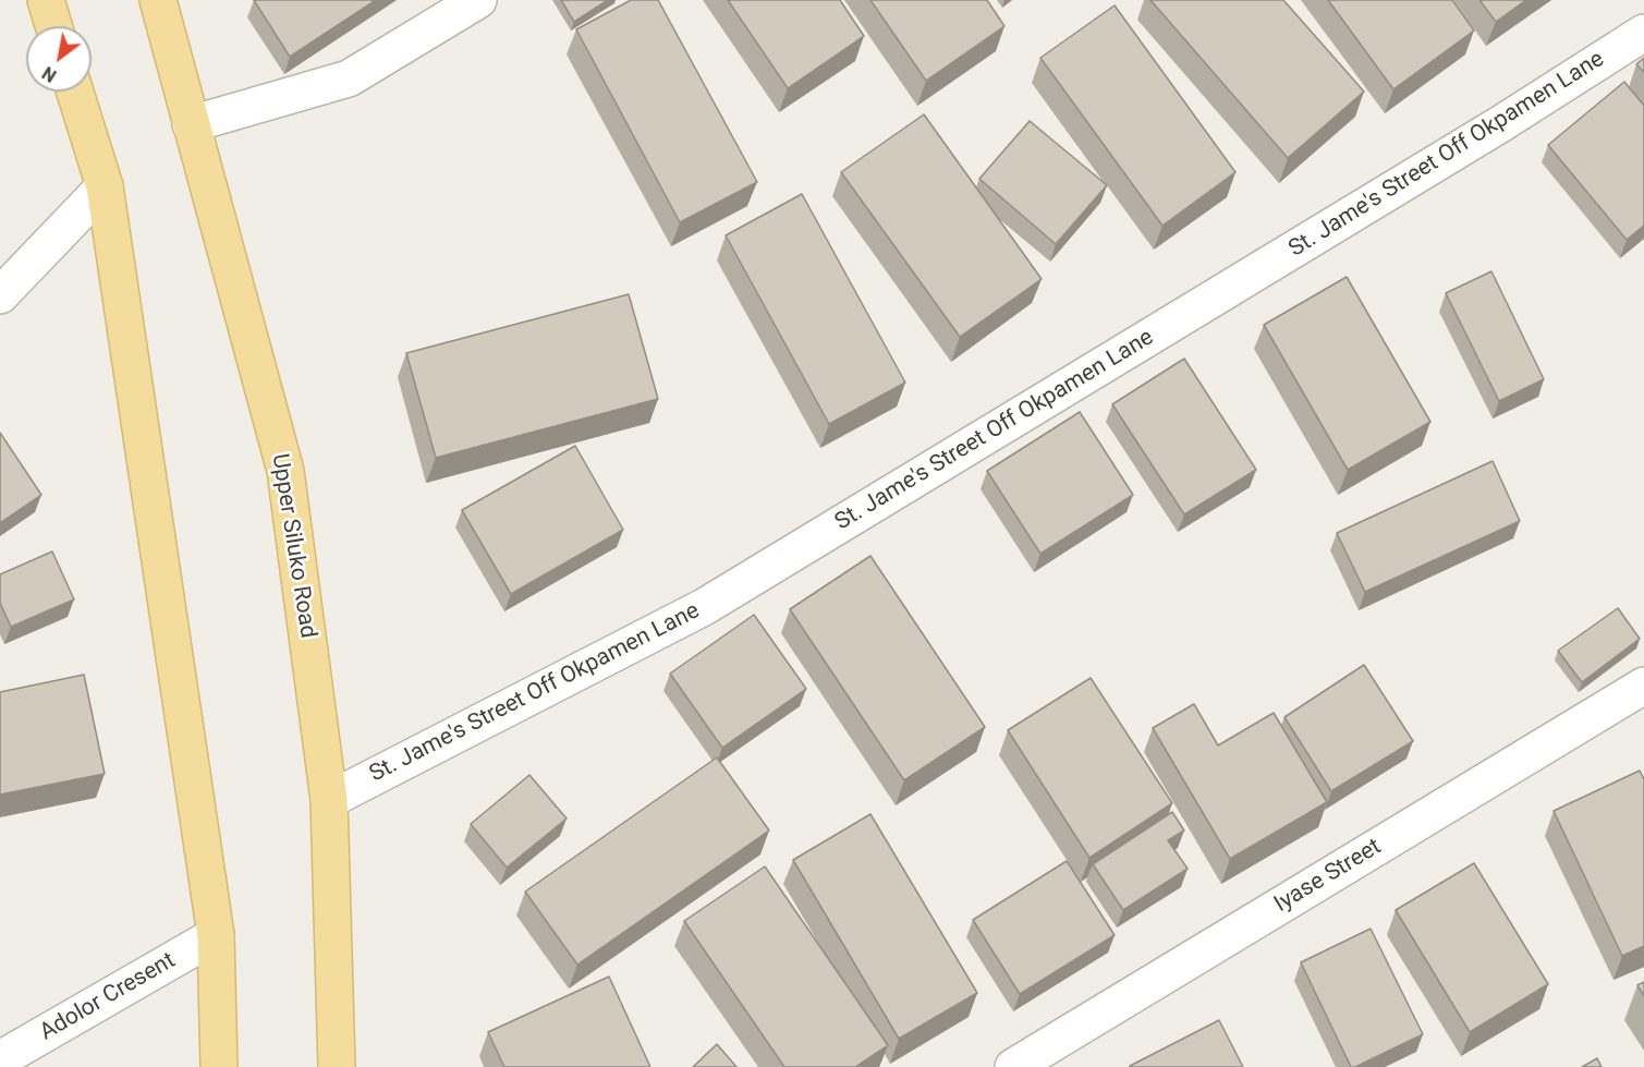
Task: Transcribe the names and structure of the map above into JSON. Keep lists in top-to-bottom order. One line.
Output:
{"streets":{"main road":["Upper Siluko Road"],"street":["St. Jame's Street Off Okpamen Lane","Iyase Street","Adolor Cresent"]},"crossings":[["St. Jame's Street Off Okpamen Lane","Upper Siluko Road"]],"north":"bottom left"}
